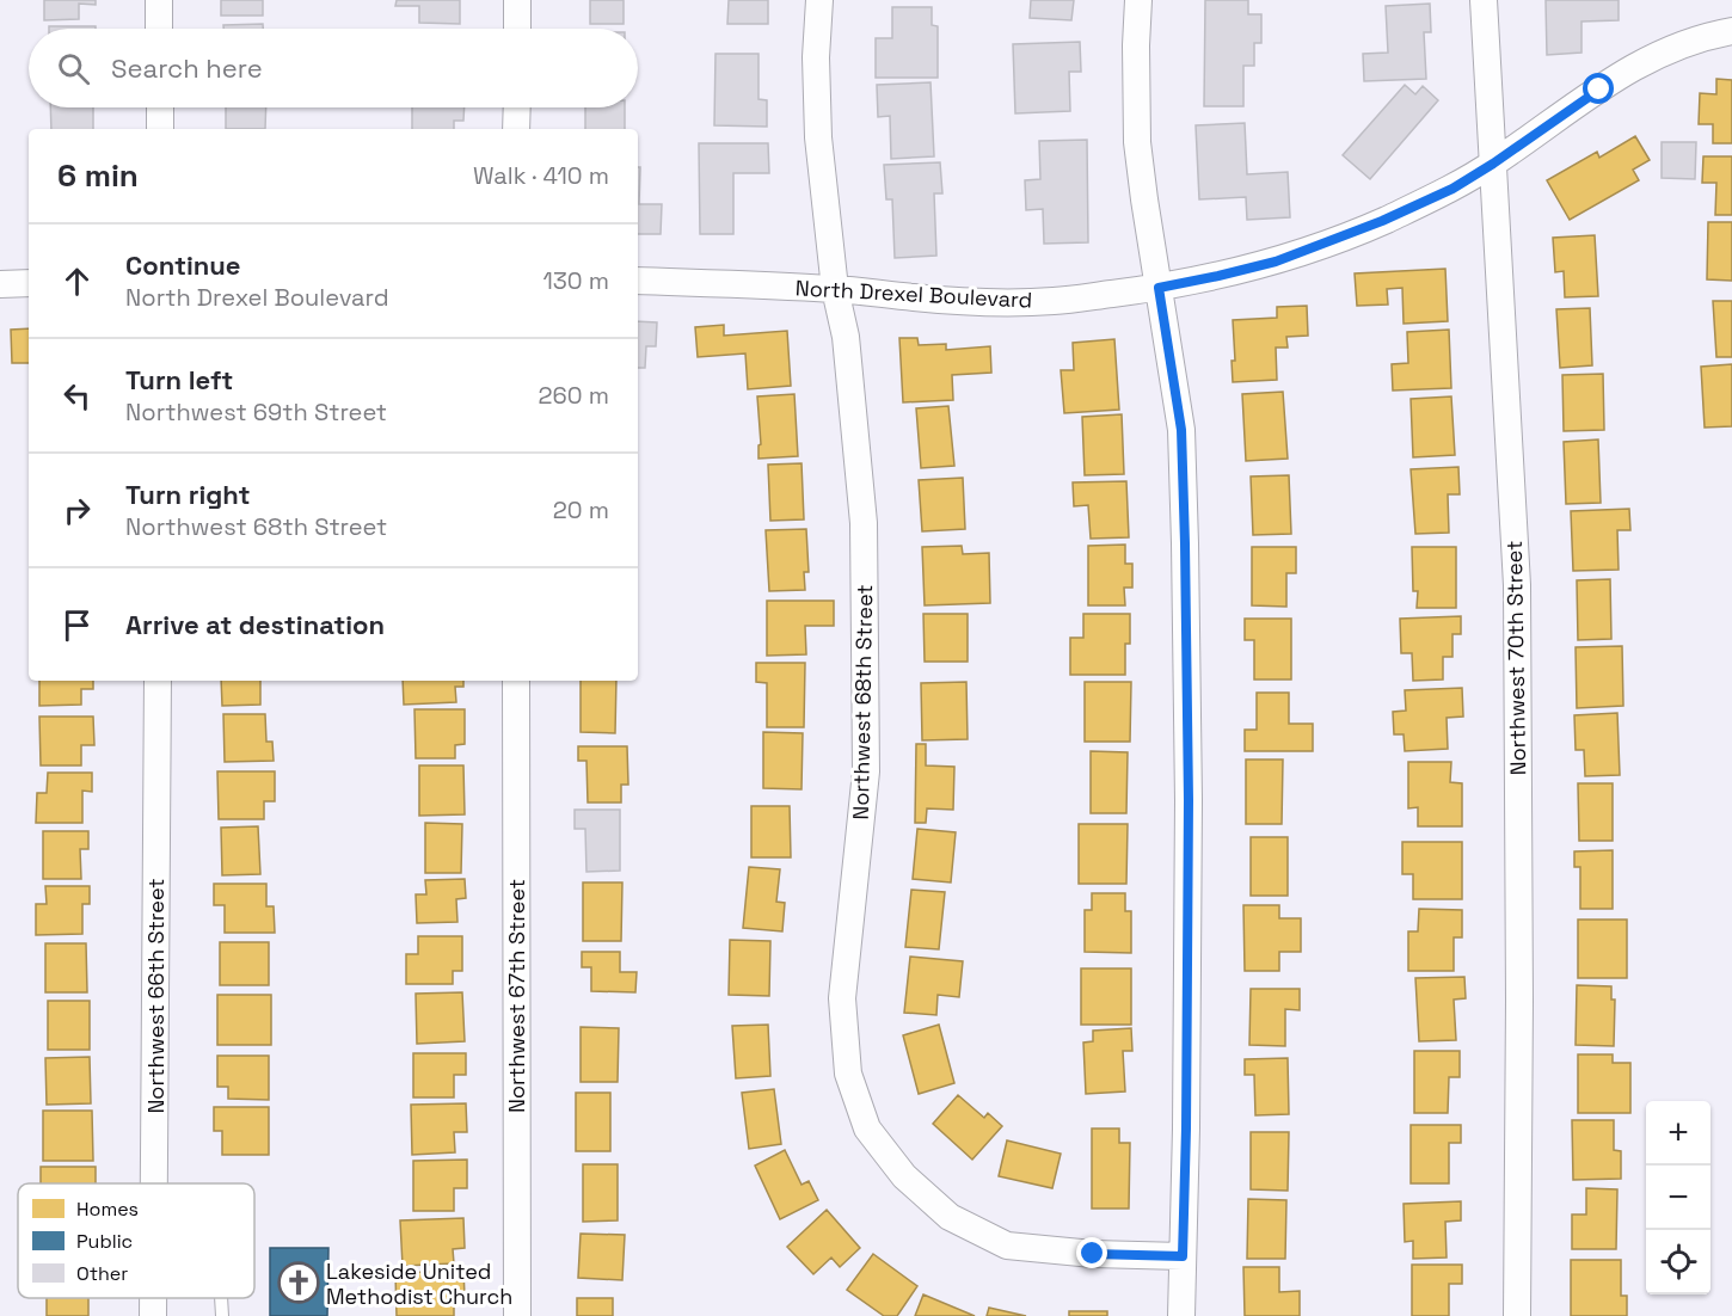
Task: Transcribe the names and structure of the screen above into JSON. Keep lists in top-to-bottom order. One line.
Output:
{"streets":{"street":["North Drexel Boulevard","Northwest 70th Street","Northwest 68th Street","Northwest 66th Street","Northwest 67th Street"]},"crossings":[["North Drexel Boulevard","Northwest 70th Street"],["North Drexel Boulevard","Northwest 68th Street"]],"places":{"church":["Lakeside United Methodist Church"]},"legend":["Homes","Public","Other"],"page":{"search":"Search here","heading":["6 min","Walk · 410 m"],"list":[["Continue","North Drexel Boulevard","130 m"],["Turn left","Northwest 69th Street","260 m"],["Turn right","Northwest 68th Street","20 m"],"Arrive at destination"],"map_buttons":["+","−"]}}
